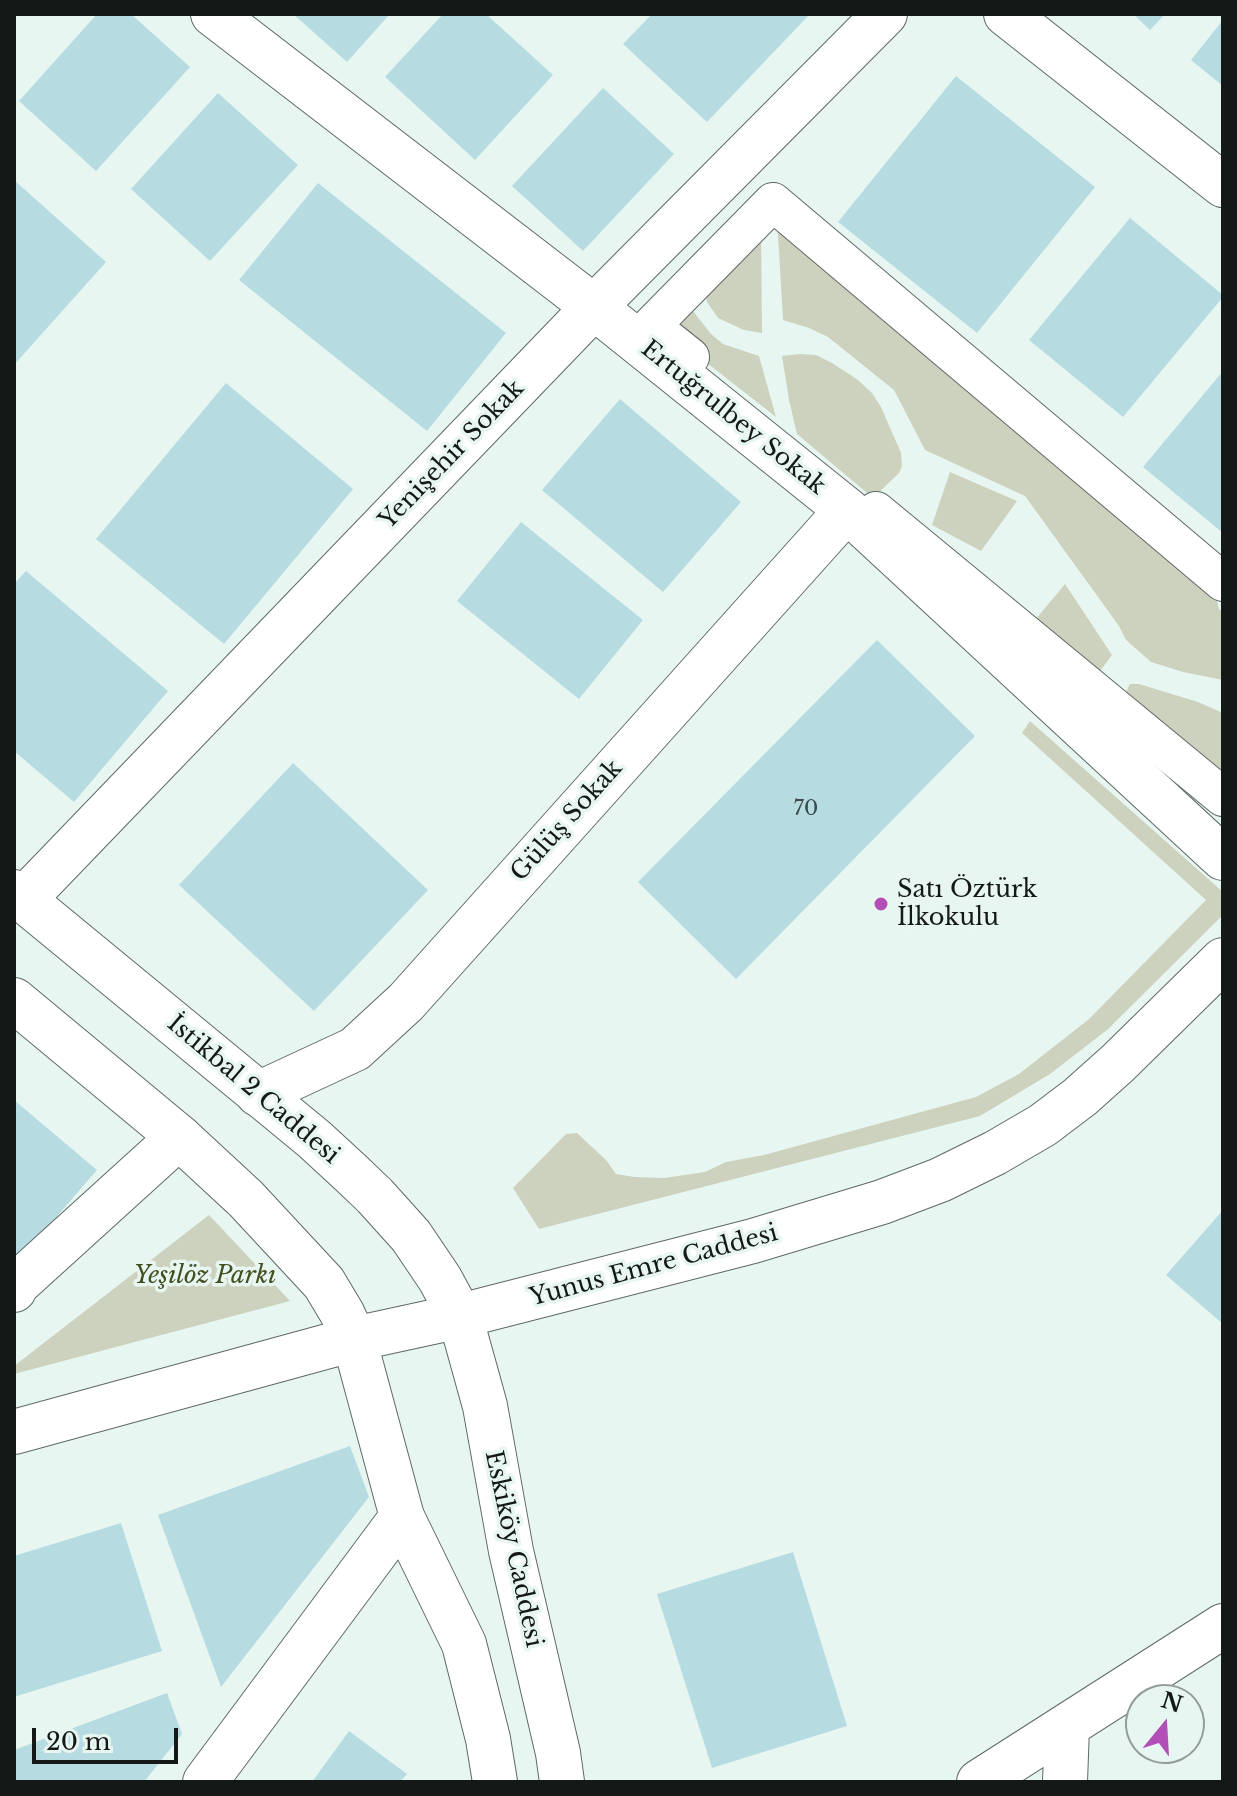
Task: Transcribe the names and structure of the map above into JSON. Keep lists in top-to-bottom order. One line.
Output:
{"streets":{"street":["Ertuğrulbey Sokak","Yenişehir Sokak","Gülüş Sokak","İstikbal 2 Caddesi","Yunus Emre Caddesi","Eskiköy Caddesi"]},"crossings":[["Ertuğrulbey Sokak","Yenişehir Sokak"],["Ertuğrulbey Sokak","Gülüş Sokak"],["Yenişehir Sokak","İstikbal 2 Caddesi"],["Gülüş Sokak","İstikbal 2 Caddesi"],["İstikbal 2 Caddesi","Yunus Emre Caddesi"],["İstikbal 2 Caddesi","Eskiköy Caddesi"],["Yunus Emre Caddesi","Eskiköy Caddesi"]],"parks":["Yeşilöz Parkı"],"places":["Satı Öztürk İlkokulu"],"house_numbers":["70"],"scale_bar":"20 m","north":"top"}
